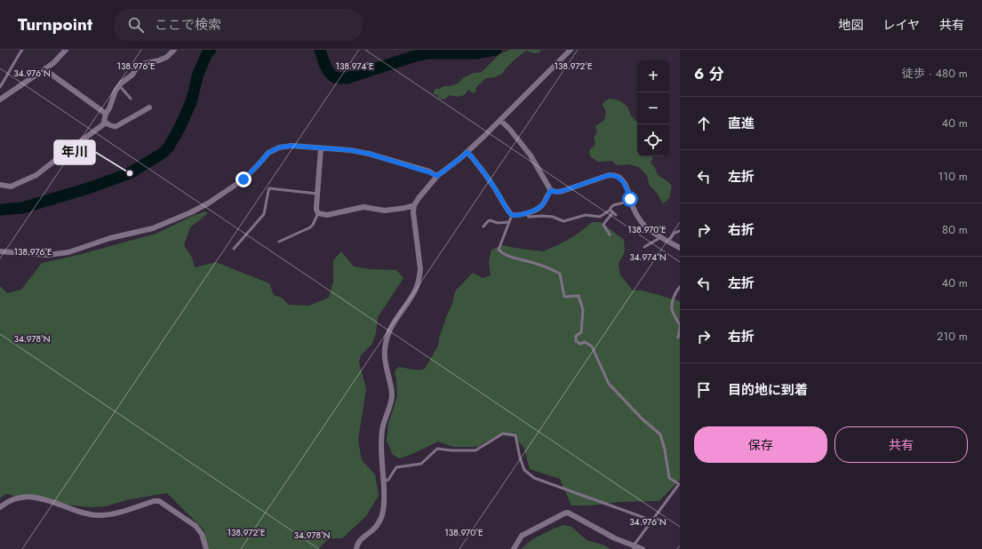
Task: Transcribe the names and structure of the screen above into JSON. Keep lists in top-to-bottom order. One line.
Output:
{"places":["年川"],"page":{"header":"Turnpoint","search":"ここで検索","nav":["地図","レイヤ","共有"],"heading":["6 分","徒歩 · 480 m"],"map_buttons":["+","−"],"list":[["直進","40 m"],["左折","110 m"],["右折","80 m"],["左折","40 m"],["右折","210 m"],"目的地に到着"],"buttons":["保存","共有"]},"coordinates":["138.976°E","138.974°E","138.972°E","34.976°N","138.970°E","34.974°N","34.978°N"]}
